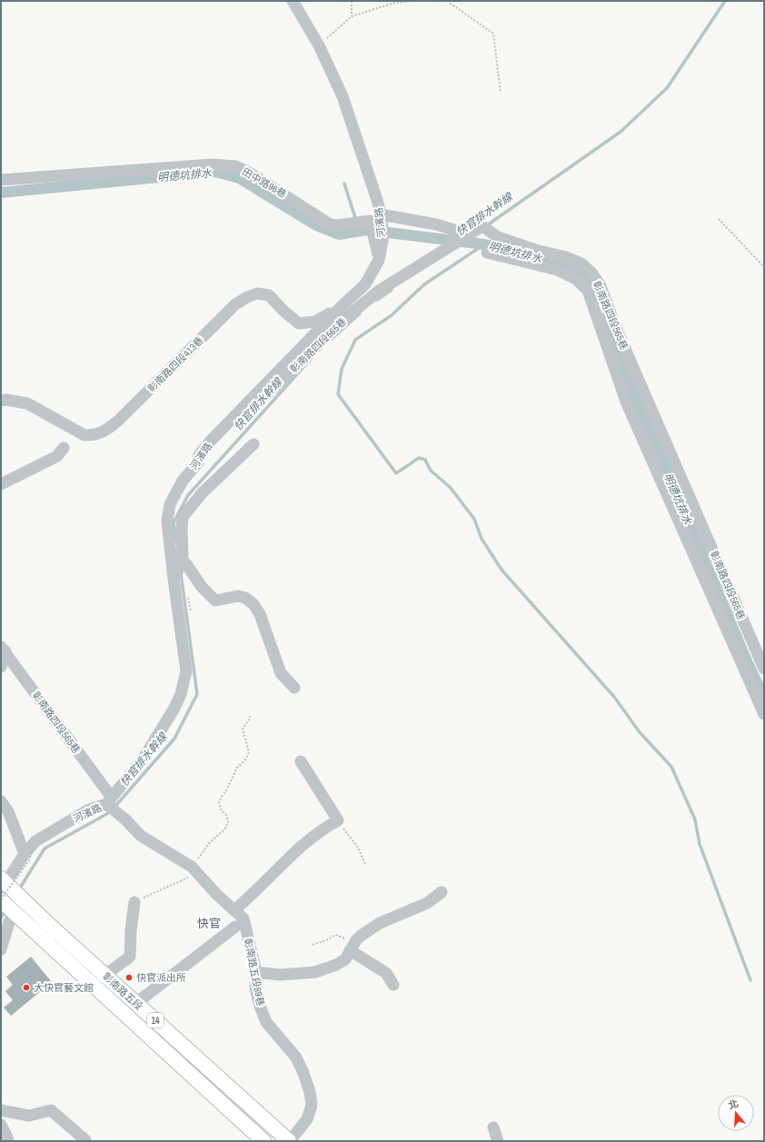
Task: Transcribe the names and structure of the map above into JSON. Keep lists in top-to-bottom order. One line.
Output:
{"streets":{"main road":["彰南路五段","14"],"street":["田中路96巷","河濱路","彰南路四段565巷","彰南路四段413巷","彰南路五段89巷"]},"crossings":[["田中路96巷","河濱路"],["河濱路","彰南路四段565巷"],["河濱路","彰南路四段413巷"],["河濱路","彰南路五段89巷"],["河濱路","14"],["彰南路四段565巷","彰南路五段89巷"],["彰南路五段89巷","彰南路五段"],["彰南路五段","14"]],"districts":["快官"],"water":["明德坑排水","快官排水幹線"],"places":["快官派出所","大快官藝文館"],"north":"top"}
